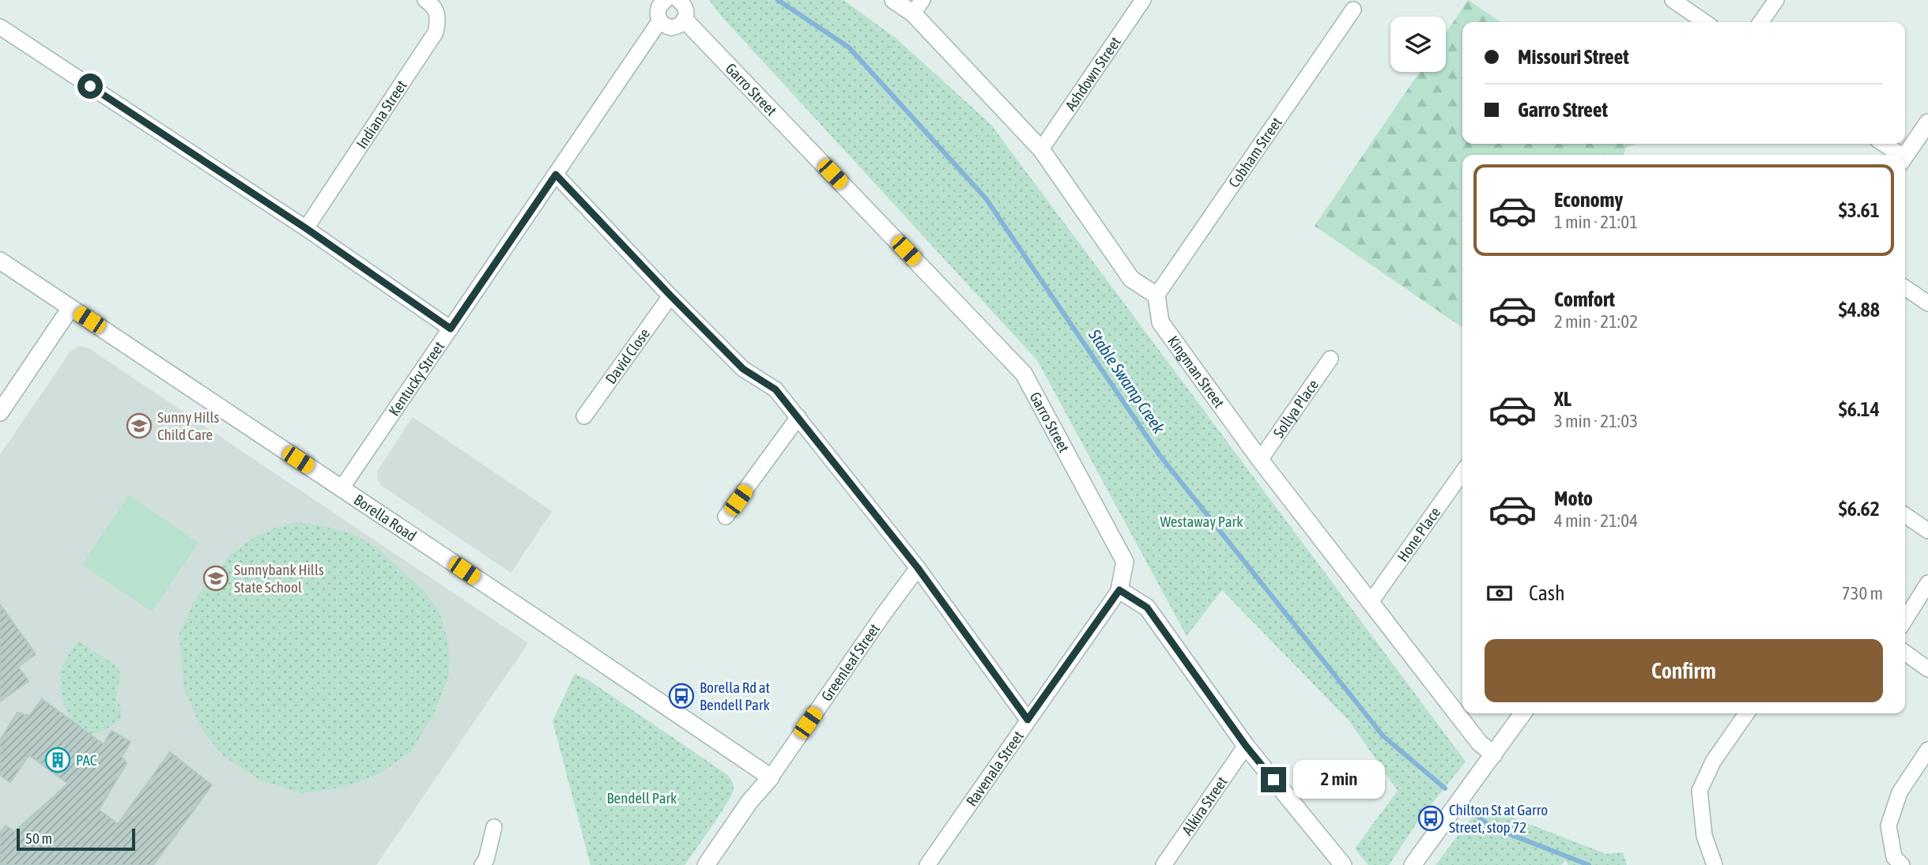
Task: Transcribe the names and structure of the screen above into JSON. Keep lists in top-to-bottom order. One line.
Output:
{"streets":{"street":["Ashdown Street","Garro Street","Indiana Street","Cobham Street","David Close","Kingman Street","Kentucky Street","Sollya Place","Borella Road","Hone Place","Greenleaf Street","Ravenala Street","Alkira Street"]},"crossings":[["Garro Street","Ravenala Street"],["Cobham Street","Kingman Street"],["Kingman Street","Sollya Place"],["Kingman Street","Hone Place"],["Kentucky Street","Borella Road"],["Borella Road","Greenleaf Street"]],"water":["Stable Swamp Creek"],"parks":["Westaway Park","Bendell Park"],"places":{"school or university":["Sunny Hills Child Care","Sunnybank Hills State School"],"bus stop":["Borella Rd at Bendell Park","Chilton St at Garro Street, stop 72"],"building":["PAC"]},"scale_bar":"50 m","page":{"banner":["Missouri Street","Garro Street"],"list":[{"name":"Economy","note":"1 min · 21:01","value":"$3.61"},{"name":"Comfort","note":"2 min · 21:02","value":"$4.88"},{"name":"XL","note":"3 min · 21:03","value":"$6.14"},{"name":"Moto","note":"4 min · 21:04","value":"$6.62"}],"pay":["Cash","730 m"],"buttons":"Confirm","bubble":"2 min","scale":"50 m"}}
